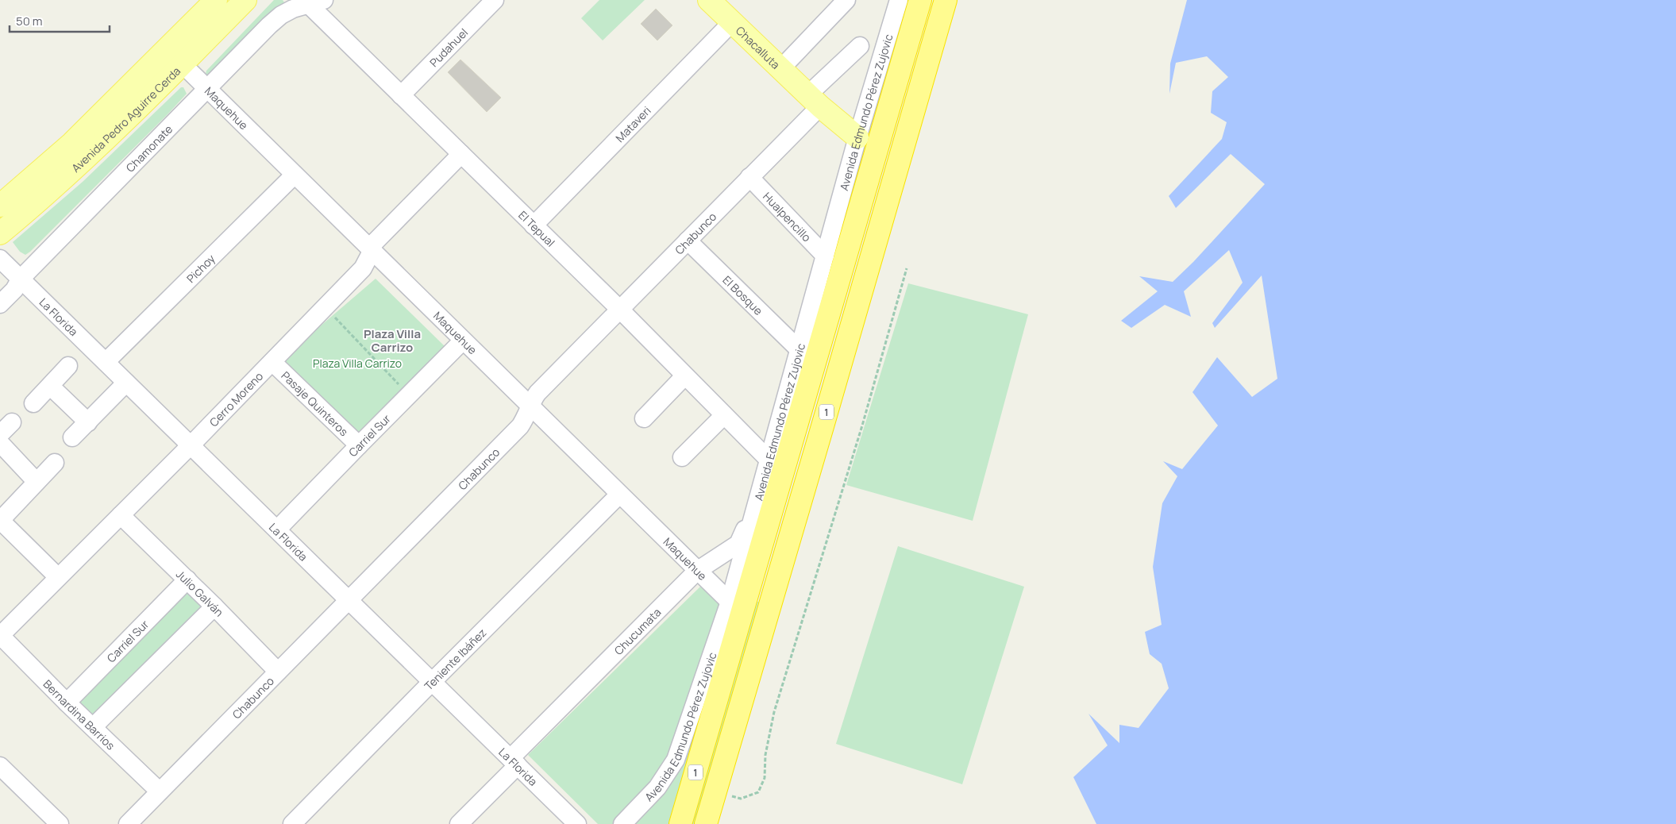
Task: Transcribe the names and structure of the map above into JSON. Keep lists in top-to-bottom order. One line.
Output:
{"streets":{"highway":["Avenida Edmundo Pérez Zujovic","1"],"main road":["Chacalluta","Avenida Pedro Aguirre Cerda"],"street":["Pudahuel","Maquehue","Mataveri","Chamonate","Hualpencillo","El Tepual","Chabunco","Pichoy","El Bosque","La Florida","Cerro Moreno","Pasaje Quinteros","Carriel Sur","Julio Galván","Chucumata","Teniente Ibáñez","Bernardina Barrios"]},"crossings":[["Pudahuel","El Tepual"],["Chacalluta","Avenida Edmundo Pérez Zujovic"],["Chacalluta","Mataveri"],["Chacalluta","Chabunco"],["Maquehue","Avenida Edmundo Pérez Zujovic"],["Maquehue","Avenida Pedro Aguirre Cerda"],["Maquehue","Chamonate"],["Maquehue","Chabunco"],["Maquehue","Pichoy"],["Maquehue","Cerro Moreno"],["Maquehue","Carriel Sur"],["Maquehue","Chucumata"],["Maquehue","Teniente Ibáñez"],["Avenida Edmundo Pérez Zujovic","Hualpencillo"],["Avenida Edmundo Pérez Zujovic","El Tepual"],["Avenida Edmundo Pérez Zujovic","El Bosque"],["Avenida Edmundo Pérez Zujovic","Chucumata"],["Mataveri","El Tepual"],["Chamonate","El Tepual"],["Chamonate","La Florida"],["Hualpencillo","Chabunco"],["El Tepual","Chabunco"],["El Tepual","Cerro Moreno"],["Chabunco","El Bosque"],["Chabunco","La Florida"],["Chabunco","Julio Galván"],["Chabunco","Bernardina Barrios"],["Pichoy","La Florida"],["La Florida","Cerro Moreno"],["La Florida","Carriel Sur"],["La Florida","Chucumata"],["La Florida","Teniente Ibáñez"],["Cerro Moreno","Pasaje Quinteros"],["Cerro Moreno","Julio Galván"],["Cerro Moreno","Bernardina Barrios"],["Pasaje Quinteros","Carriel Sur"],["Carriel Sur","Julio Galván"],["Carriel Sur","Bernardina Barrios"]],"districts":["Plaza Villa Carrizo"],"parks":["Plaza Villa Carrizo"],"scale_bar":"50 m"}
